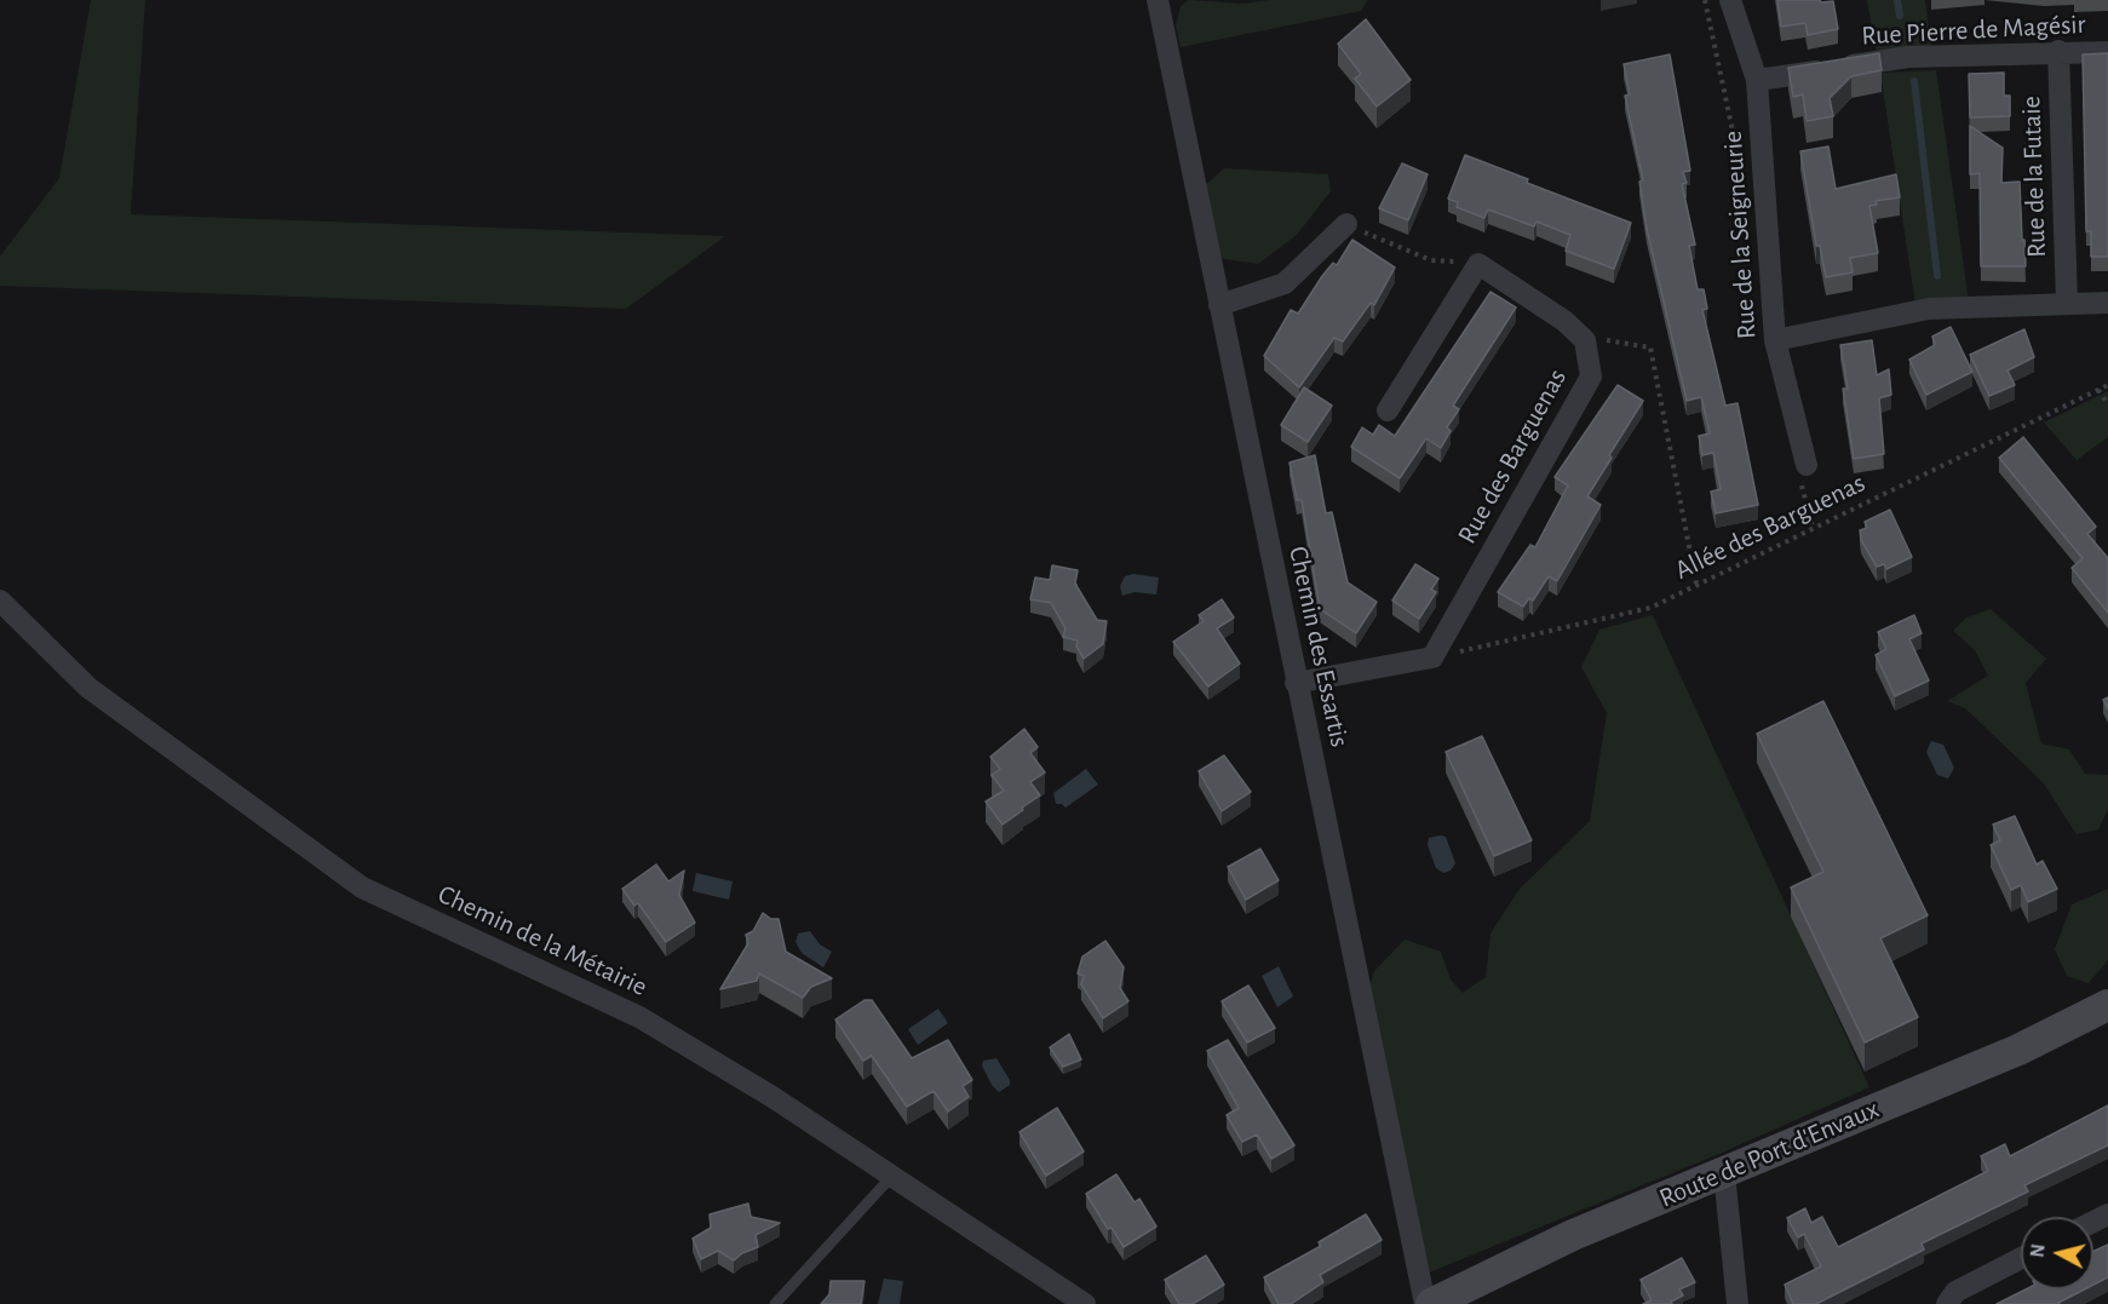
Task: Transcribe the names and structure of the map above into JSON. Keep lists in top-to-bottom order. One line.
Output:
{"streets":{"street":["Rue Pierre de Magésir","Rue de la Futaie","Rue de la Seigneurie","Rue des Barguenas","Chemin des Essartis","Chemin de la Métairie","Route de Port d'Envaux"],"path":["Allée des Barguenas"]},"crossings":[["Rue Pierre de Magésir","Rue de la Futaie"],["Rue Pierre de Magésir","Rue de la Seigneurie"],["Rue des Barguenas","Allée des Barguenas"]],"north":"left"}
